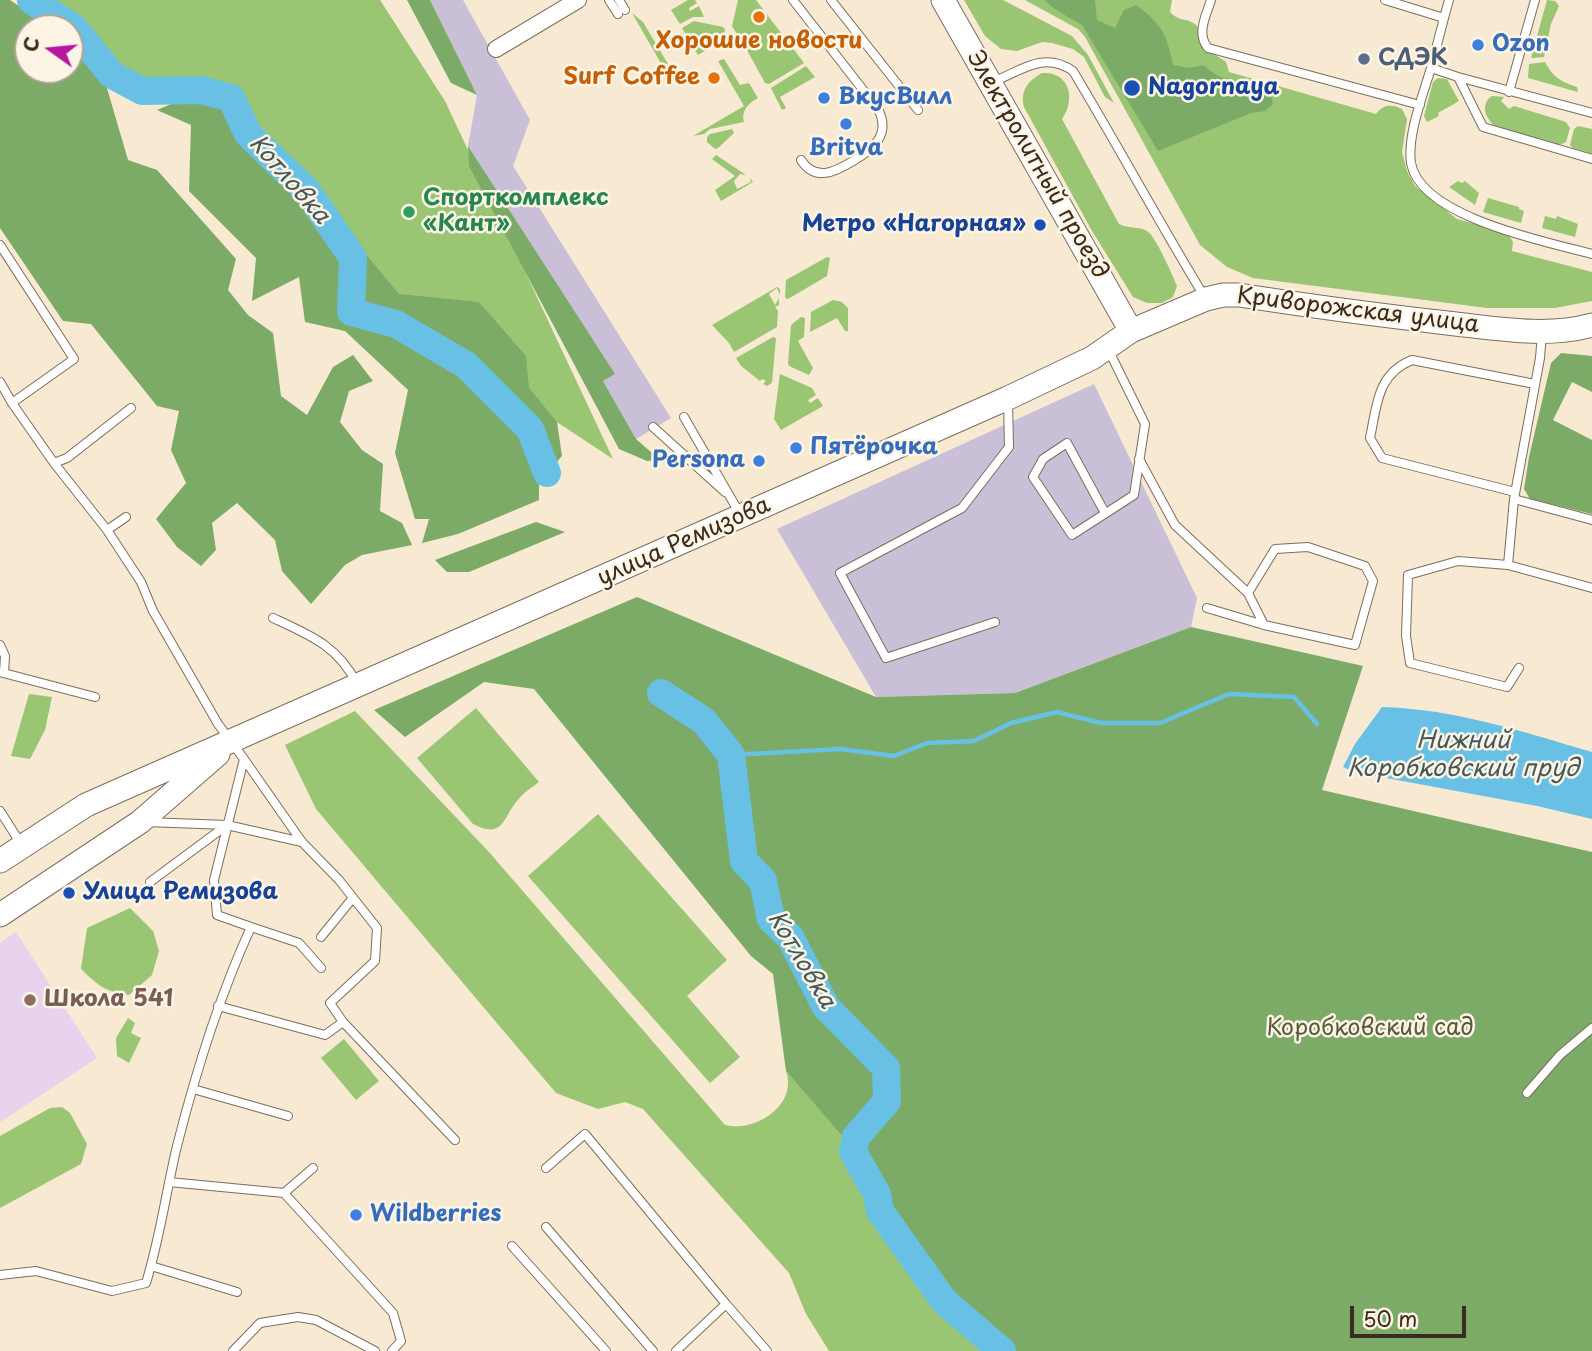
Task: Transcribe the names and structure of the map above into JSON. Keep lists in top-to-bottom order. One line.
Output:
{"streets":{"street":["Электролитный проезд","Криворожская улица","улица Ремизова"]},"crossings":[["Электролитный проезд","Криворожская улица"],["Электролитный проезд","улица Ремизова"],["Криворожская улица","улица Ремизова"]],"water":["Котловка","Нижний Коробковский пруд"],"parks":["Коробковский сад"],"places":["Хорошие новости","Ozon","СДЭК","Surf Coffee","Nagornaya","ВкусВилл","Britva","Спорткомплекс «Кант»","Метро «Нагорная»","Пятёрочка","Persona","Улица Ремизова","Школа 541","Wildberries"],"scale_bar":"50 m","north":"left"}
